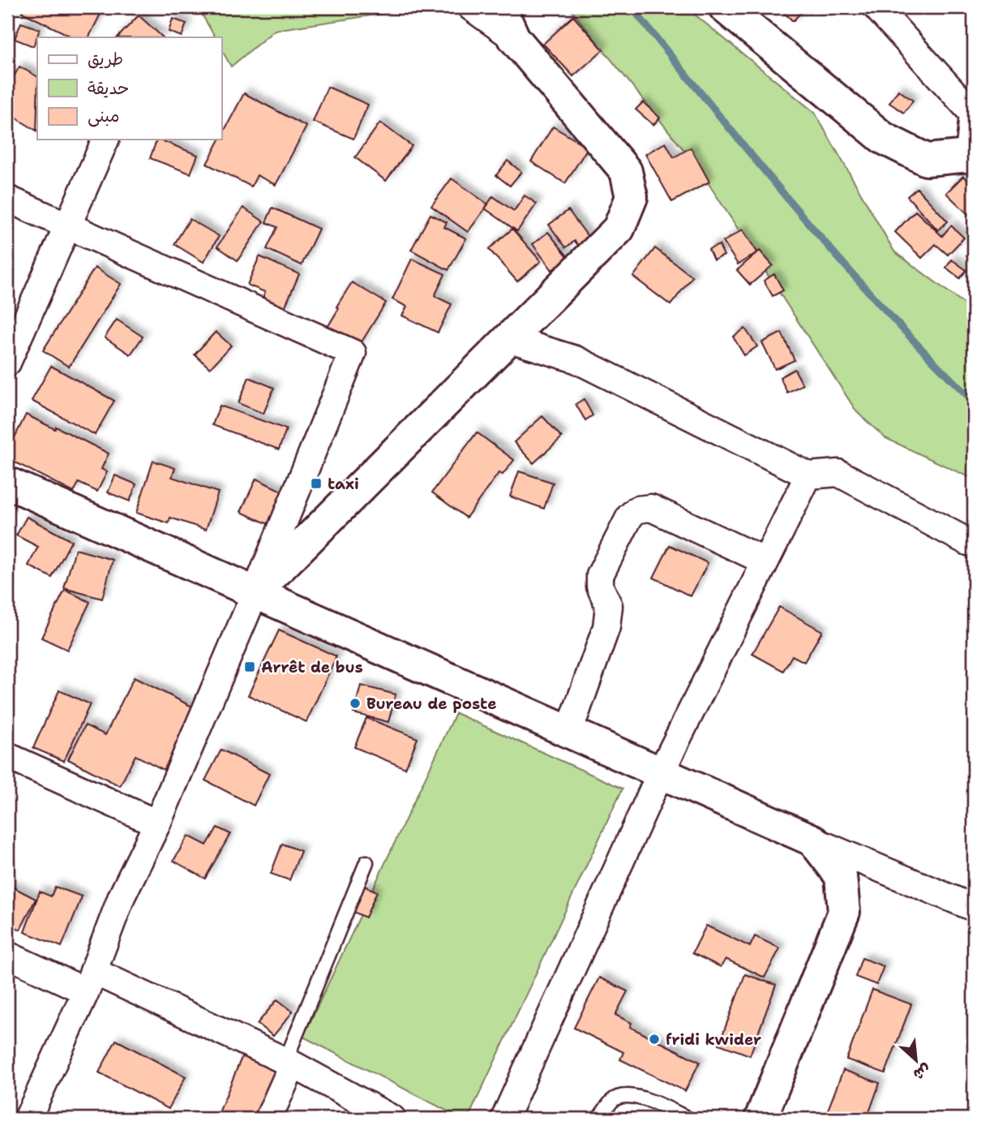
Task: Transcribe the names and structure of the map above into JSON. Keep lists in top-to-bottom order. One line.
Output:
{"places":{"transit":["taxi","Arrêt de bus"],"other":["Bureau de poste","fridi kwider"]},"legend":["طريق","حديقة","مبنى"],"north":"bottom right"}
